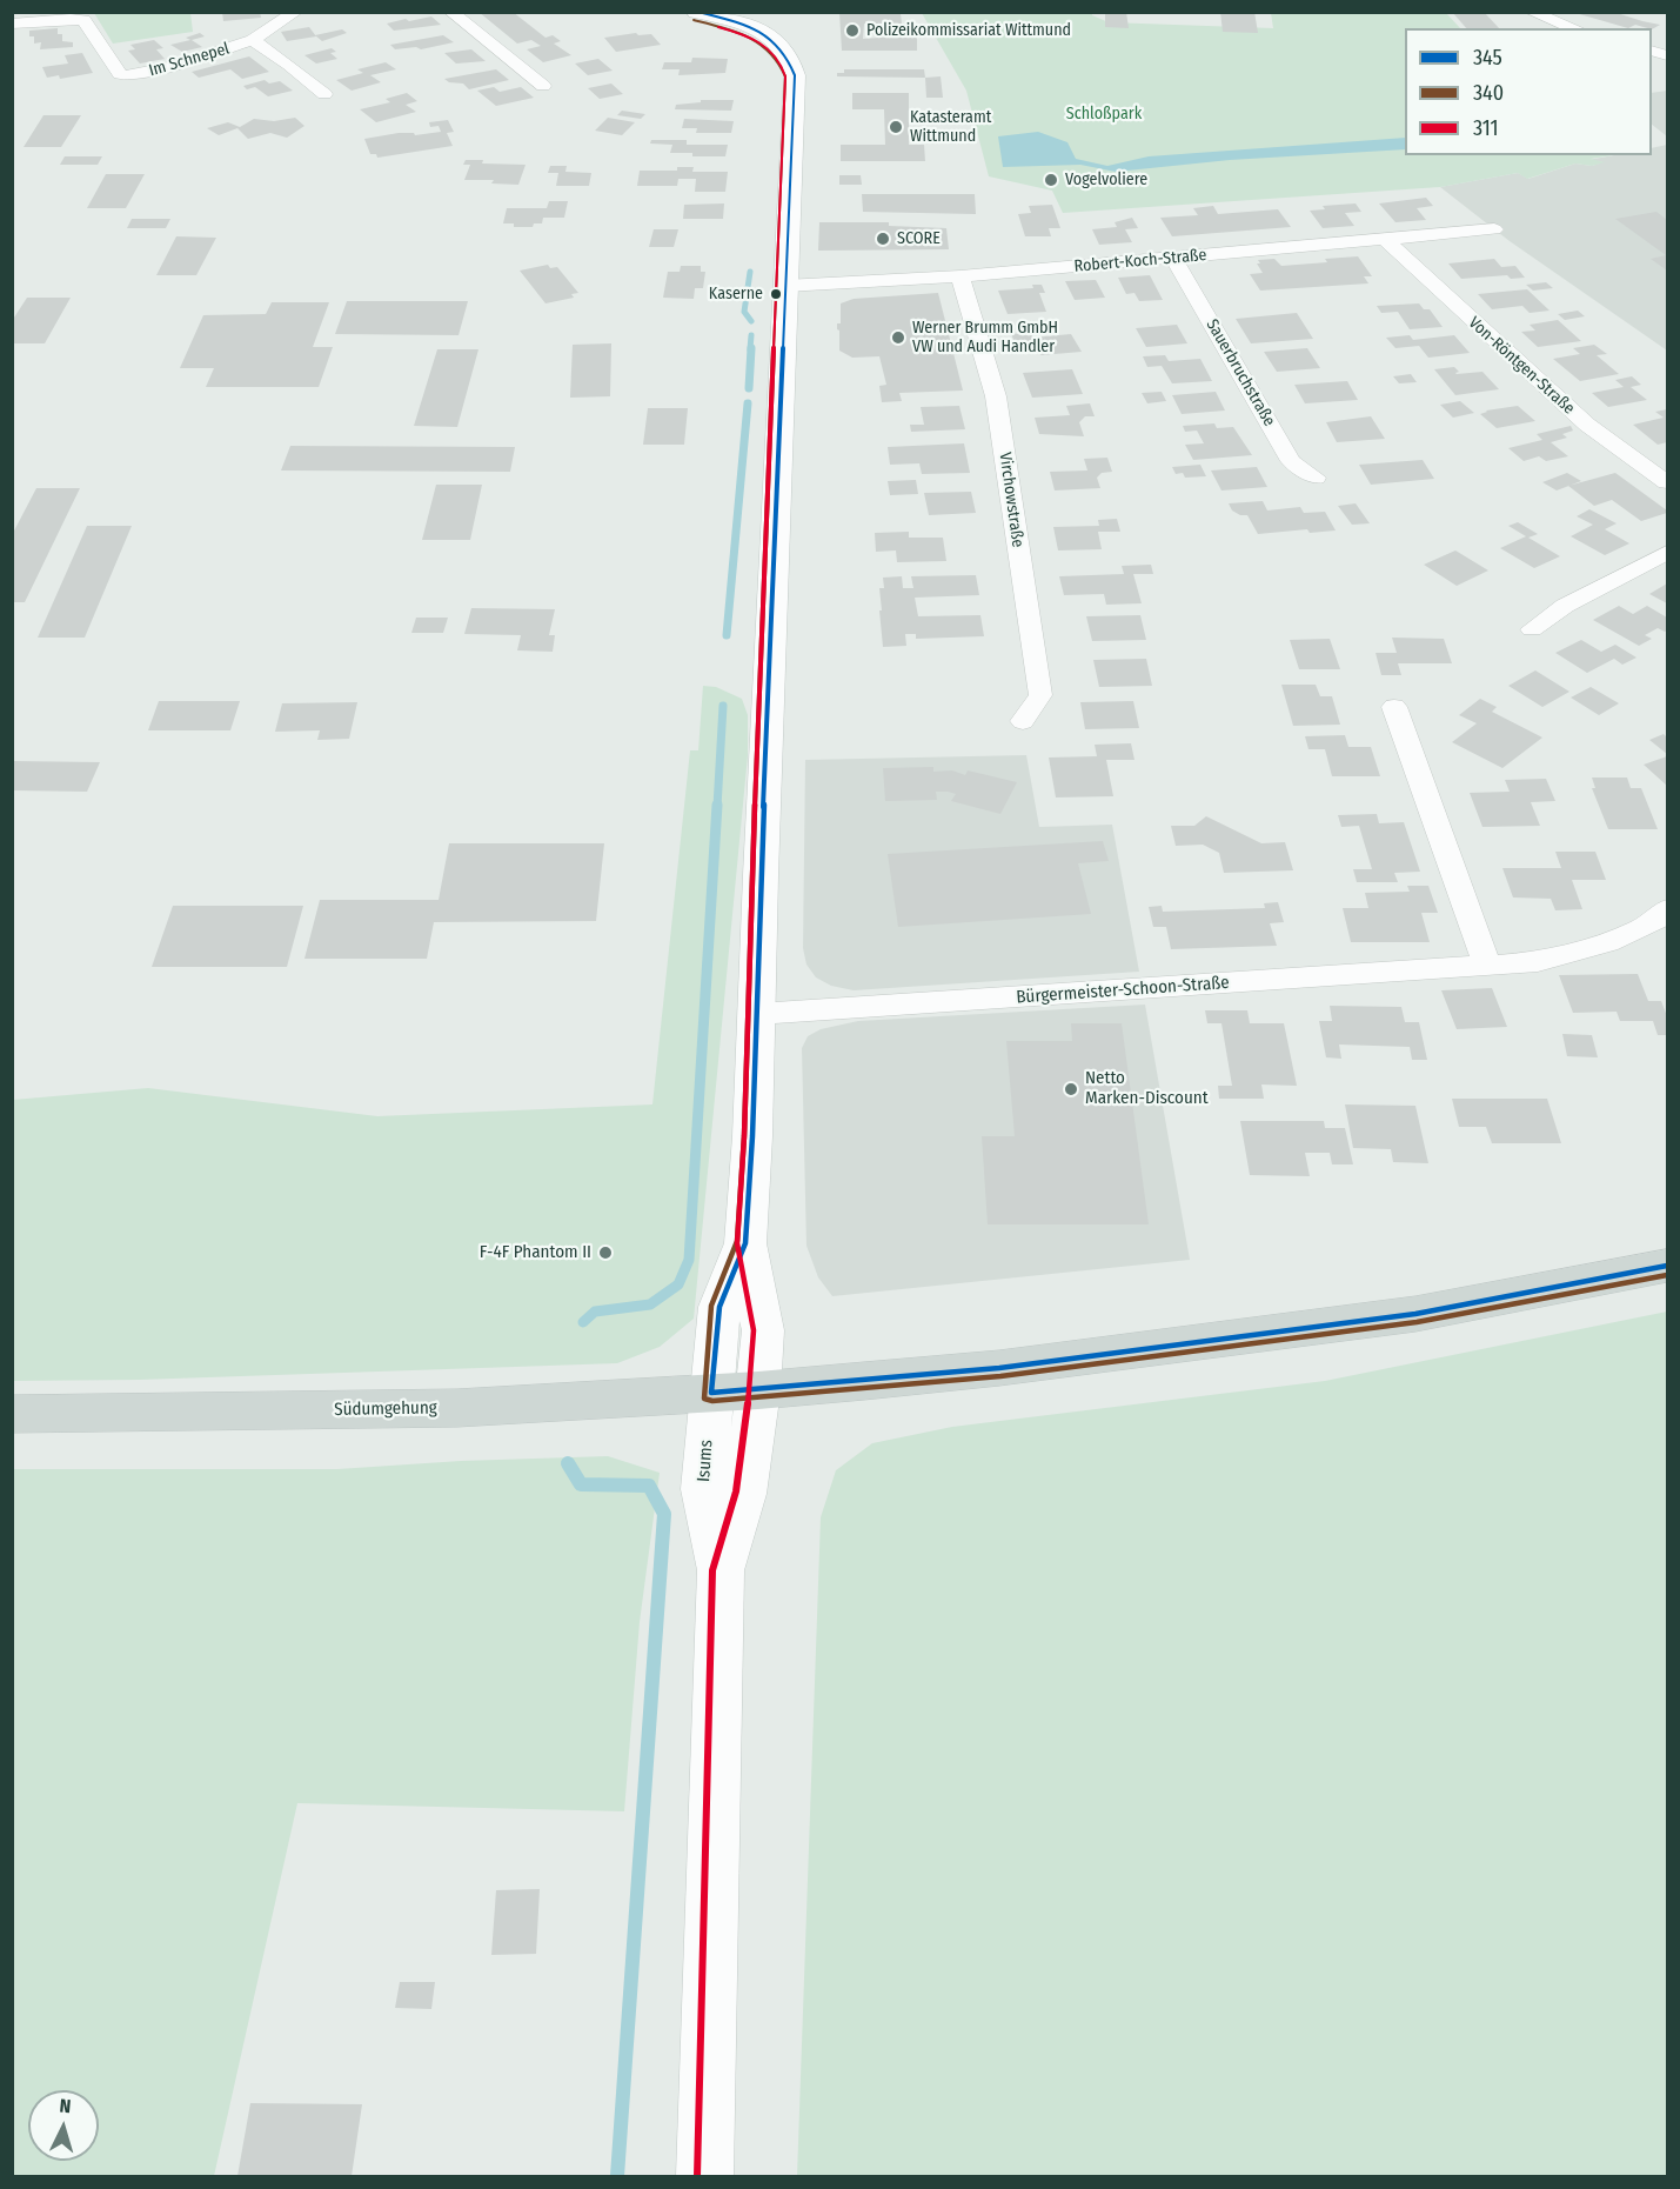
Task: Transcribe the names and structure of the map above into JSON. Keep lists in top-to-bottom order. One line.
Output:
{"streets":{"main road":["Südumgehung"],"street":["Im Schnepel","Robert-Koch-Straße","Von-Röntgen-Straße","Sauerbruchstraße","Virchowstraße","Bürgermeister-Schoon-Straße","Isums"]},"crossings":[["Robert-Koch-Straße","Von-Röntgen-Straße"],["Robert-Koch-Straße","Sauerbruchstraße"],["Robert-Koch-Straße","Virchowstraße"],["Südumgehung","Isums"]],"parks":["Schloßpark"],"places":["Polizeikommissariat Wittmund","Katasteramt Wittmund","Vogelvoliere","SCORE","Kaserne","Werner Brumm GmbH VW und Audi Handler","Netto Marken-Discount","F-4F Phantom II"],"lines":["transit line 345","transit line 340","transit line 311"],"legend":["345","340","311"],"north":"top"}
